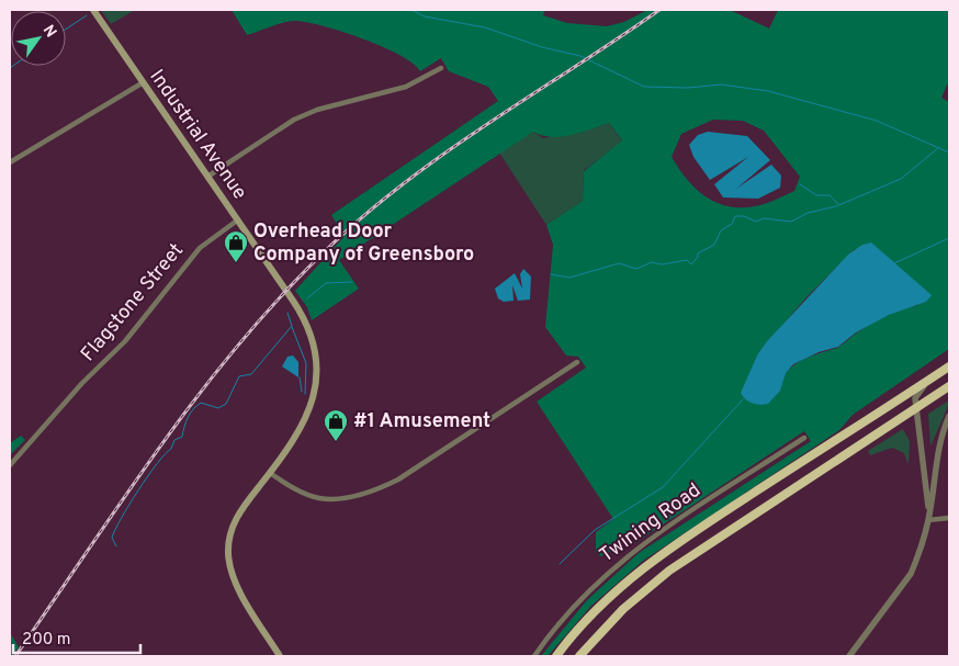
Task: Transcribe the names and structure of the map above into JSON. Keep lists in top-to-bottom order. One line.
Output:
{"streets":{"main road":["Industrial Avenue"],"street":["Flagstone Street","Twining Road"]},"crossings":[["Industrial Avenue","Flagstone Street"]],"places":{"shop":["Overhead Door Company of Greensboro","#1 Amusement"]},"scale_bar":"200 m","north":"top right"}
